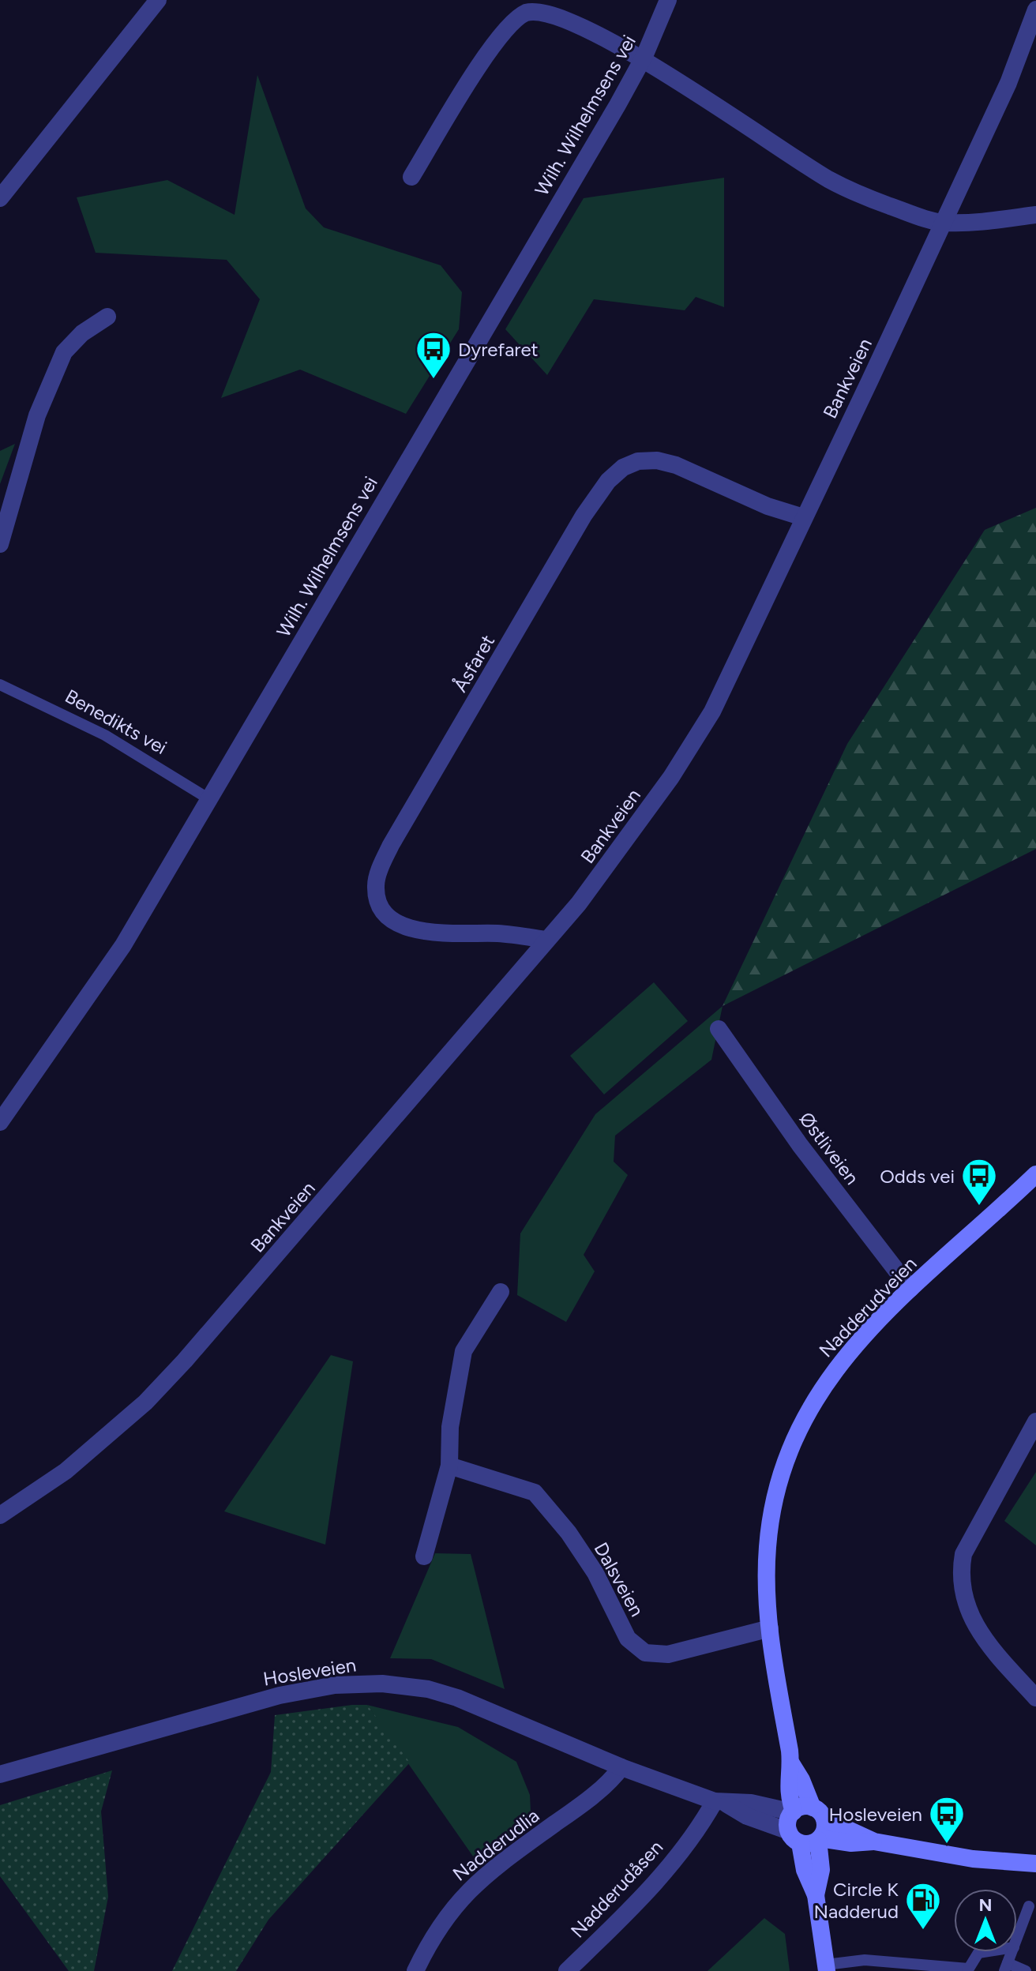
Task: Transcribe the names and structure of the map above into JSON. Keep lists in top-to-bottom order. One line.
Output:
{"streets":{"main road":["Nadderudveien"],"street":["Wilh. Wilhelmsens vei","Bankveien","Åsfaret","Østliveien","Dalsveien","Hosleveien","Nadderudlia","Nadderudåsen"],"lane":["Benedikts vei"]},"crossings":[["Wilh. Wilhelmsens vei","Benedikts vei"],["Bankveien","Åsfaret"],["Østliveien","Nadderudveien"],["Nadderudveien","Dalsveien"],["Nadderudveien","Hosleveien"],["Hosleveien","Nadderudlia"],["Hosleveien","Nadderudåsen"]],"places":{"bus stop":["Dyrefaret","Odds vei","Hosleveien"],"fuel station":["Circle K Nadderud"]},"north":"top"}
